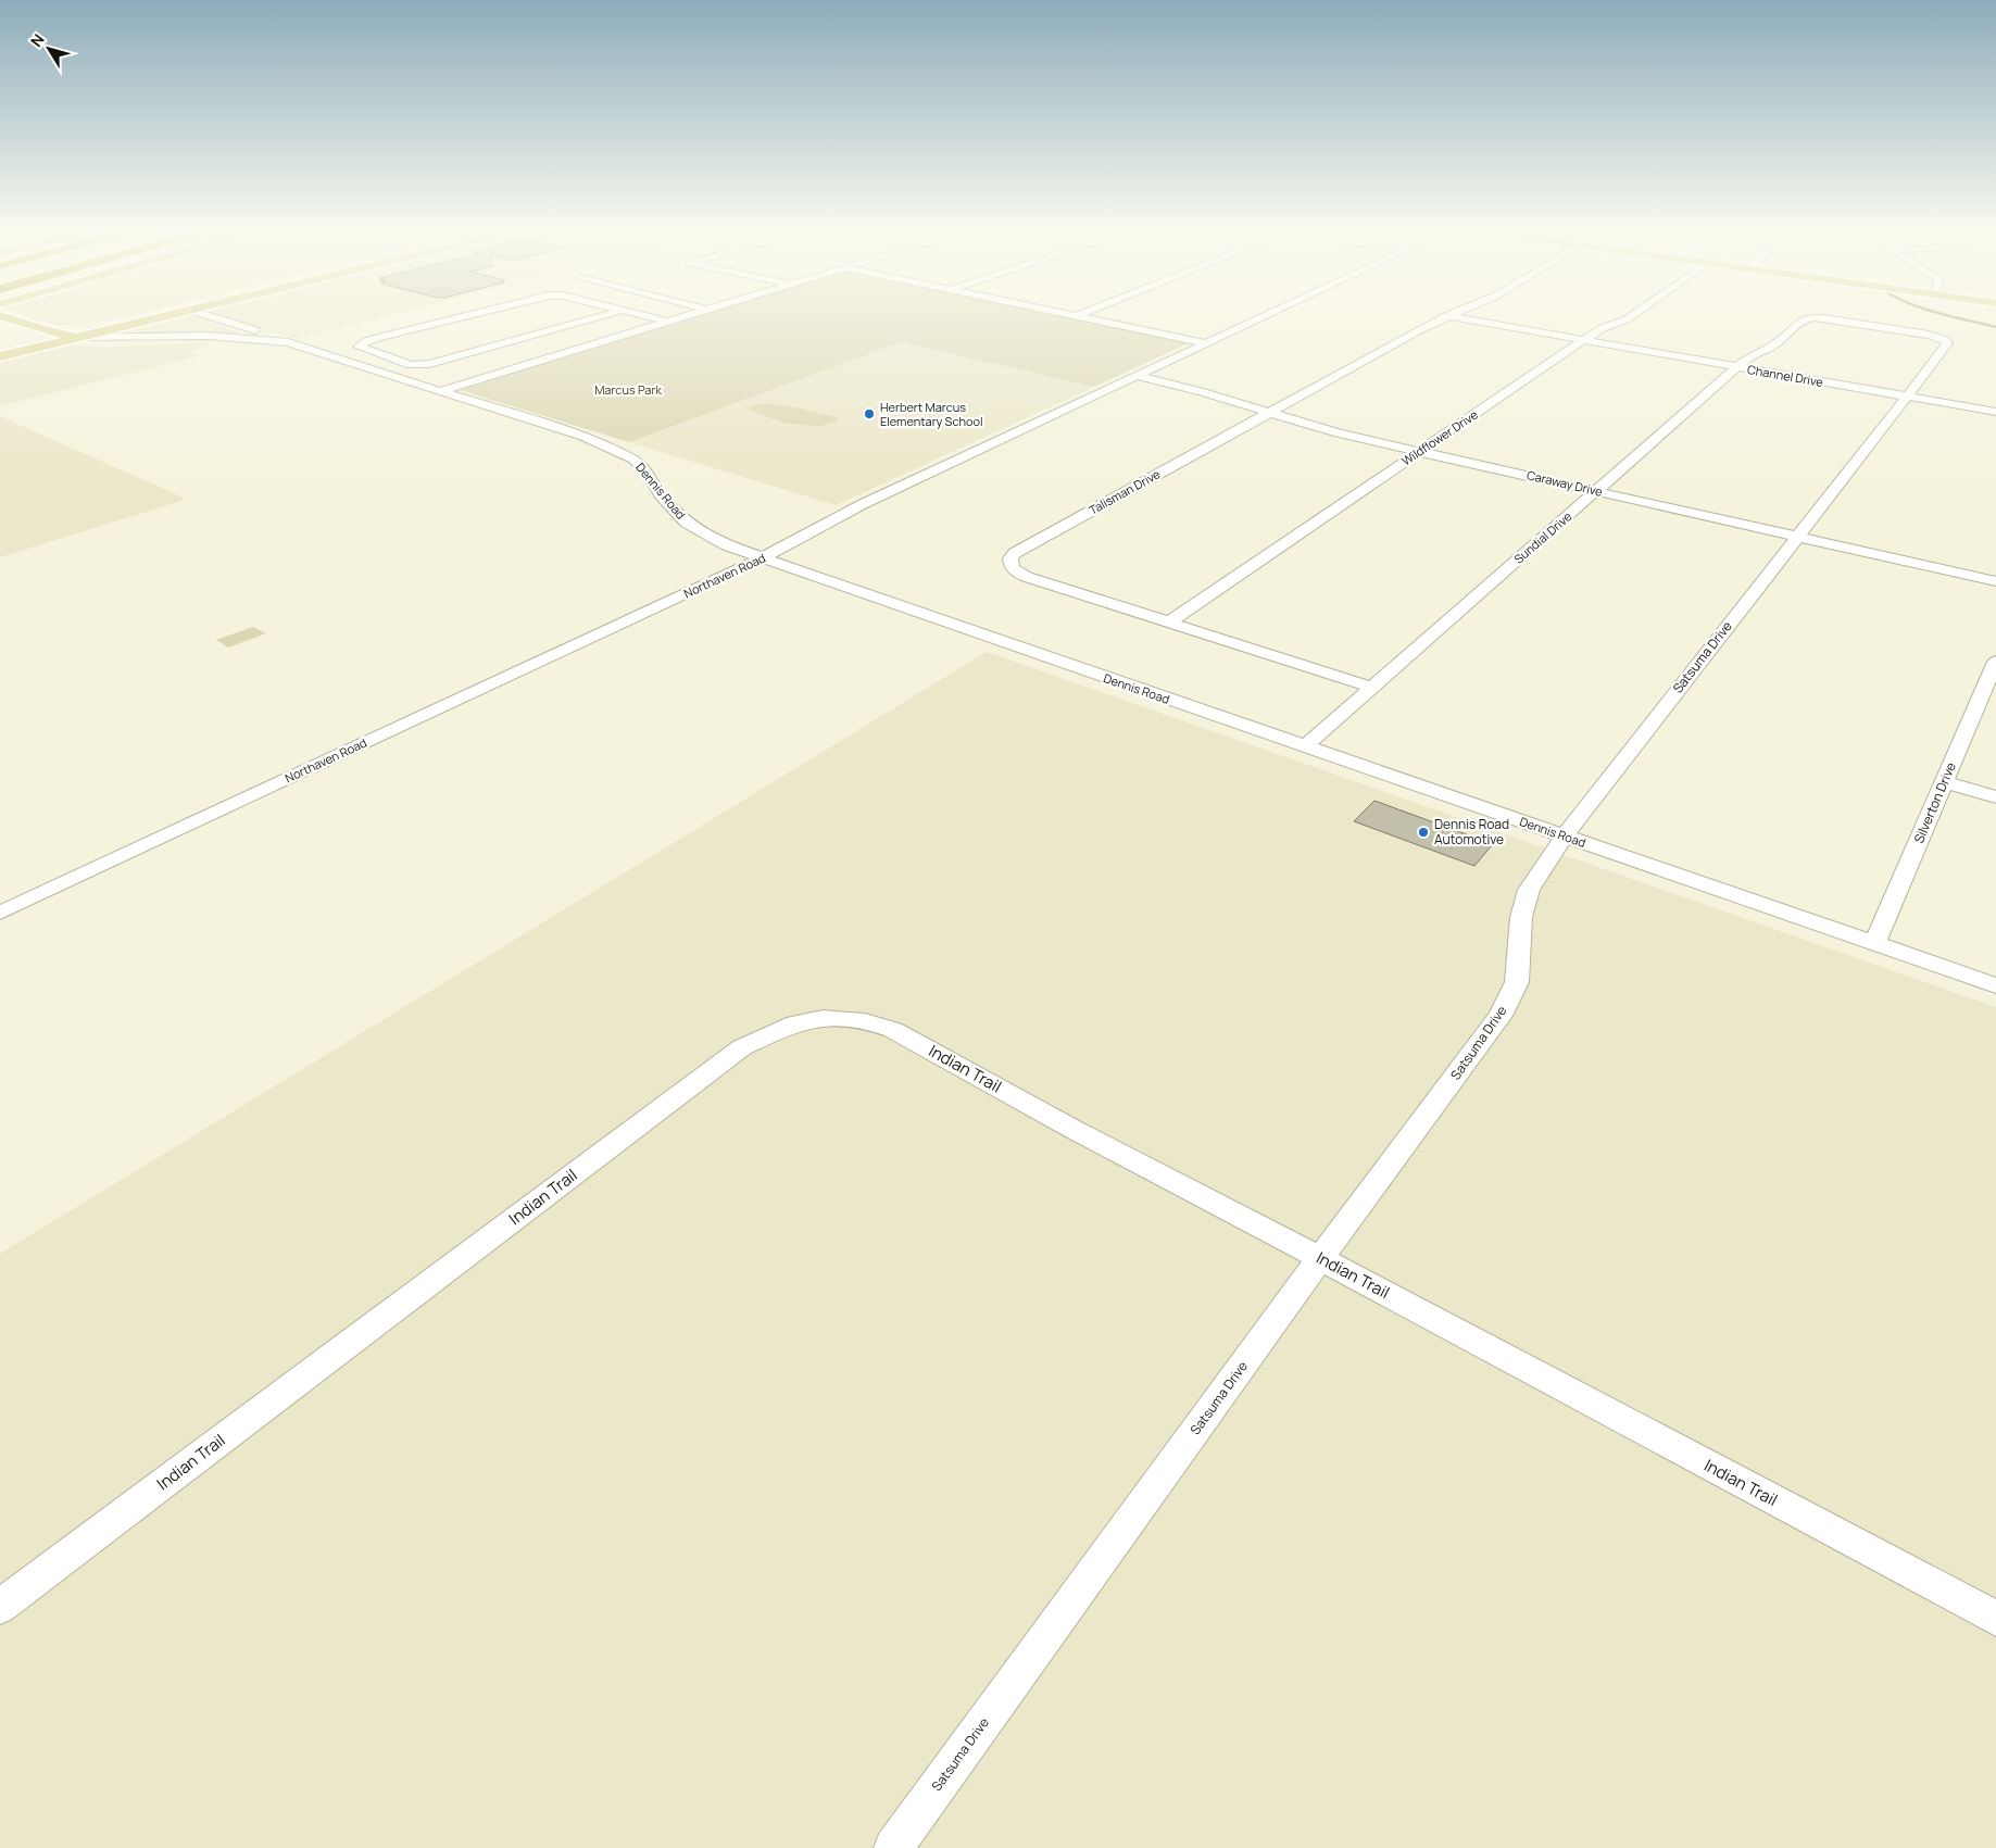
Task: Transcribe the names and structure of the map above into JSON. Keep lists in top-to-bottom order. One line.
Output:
{"streets":{"street":["Channel Drive","Wildflower Drive","Caraway Drive","Dennis Road","Talisman Drive","Sundial Drive","Northaven Road","Satsuma Drive","Silverton Drive","Indian Trail"]},"crossings":[["Channel Drive","Wildflower Drive"],["Channel Drive","Sundial Drive"],["Channel Drive","Satsuma Drive"],["Wildflower Drive","Caraway Drive"],["Wildflower Drive","Talisman Drive"],["Caraway Drive","Talisman Drive"],["Caraway Drive","Sundial Drive"],["Caraway Drive","Northaven Road"],["Caraway Drive","Satsuma Drive"],["Dennis Road","Sundial Drive"],["Dennis Road","Northaven Road"],["Dennis Road","Satsuma Drive"],["Dennis Road","Silverton Drive"],["Talisman Drive","Sundial Drive"],["Satsuma Drive","Indian Trail"]],"parks":["Marcus Park"],"places":["Herbert Marcus Elementary School","Dennis Road Automotive"],"north":"top left"}
